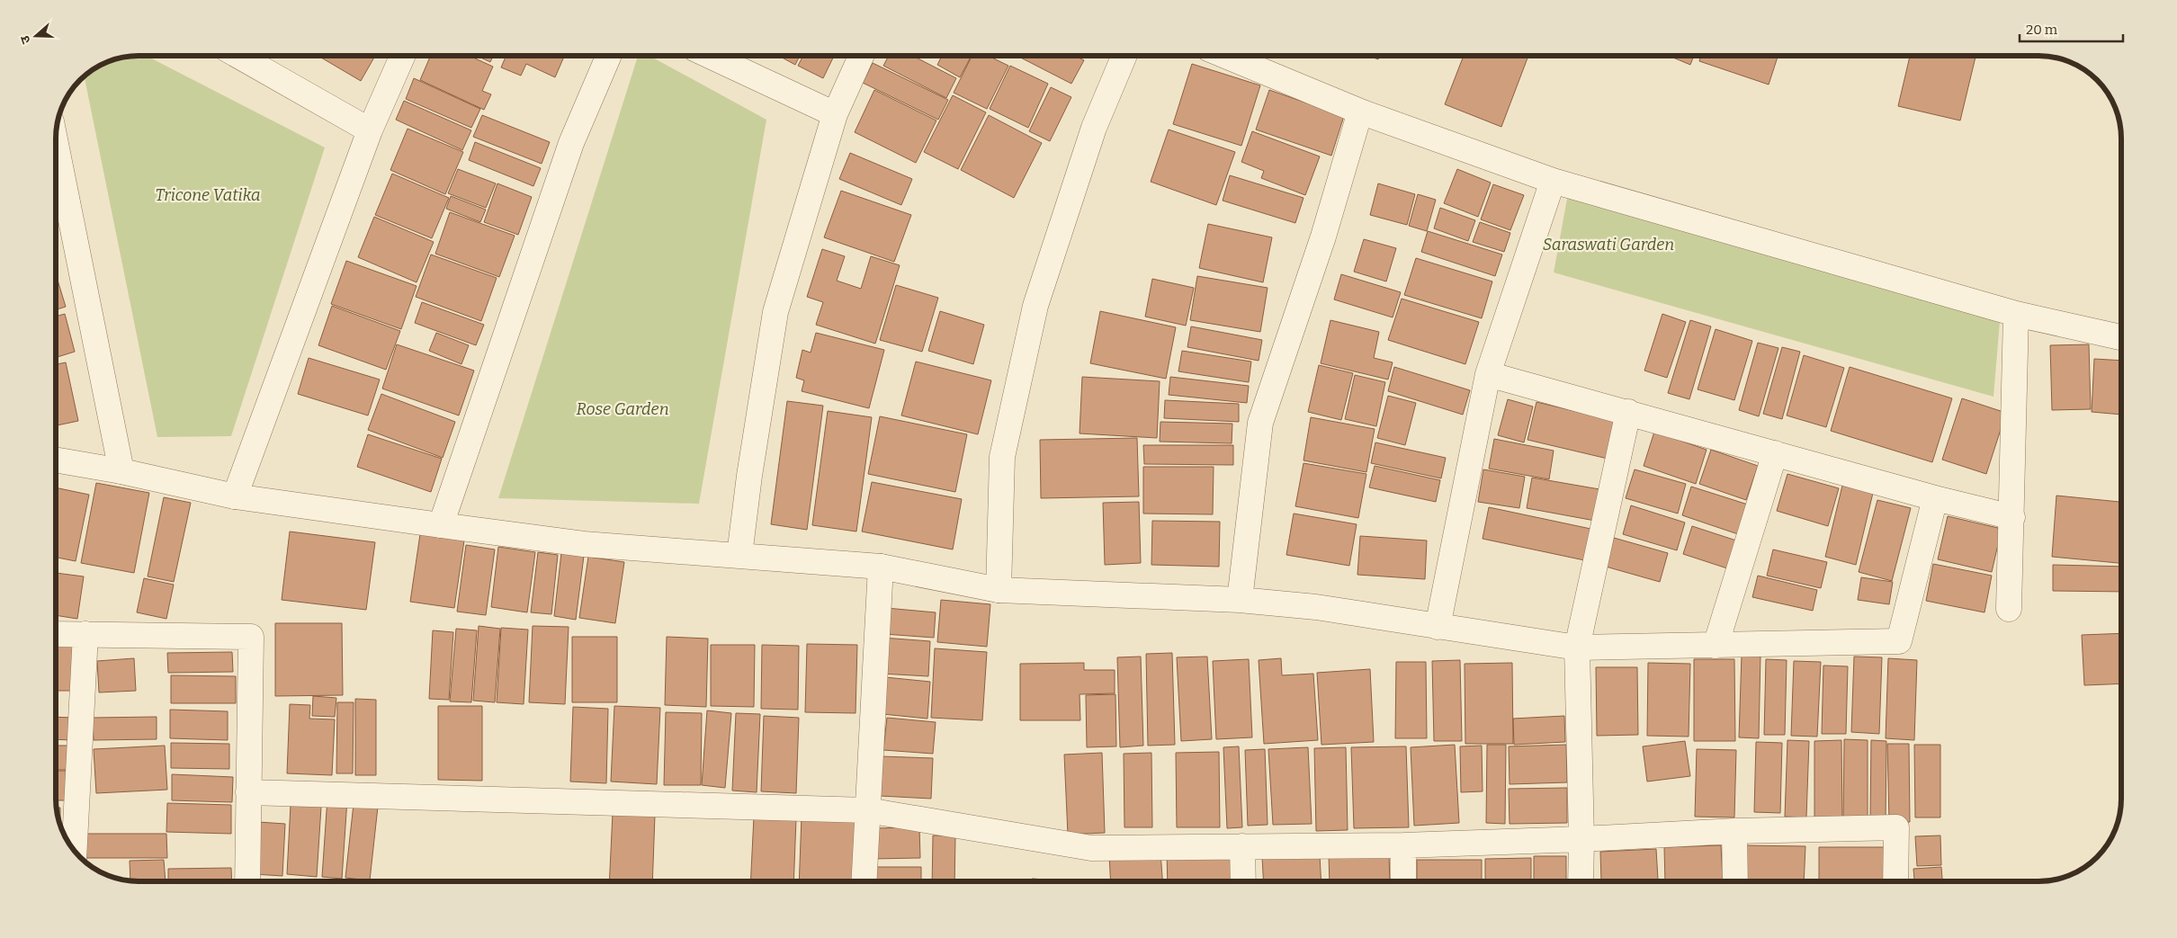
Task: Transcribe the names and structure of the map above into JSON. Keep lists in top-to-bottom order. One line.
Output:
{"parks":["Tricone Vatika","Saraswati Garden","Rose Garden"],"scale_bar":"20 m","north":"left"}
